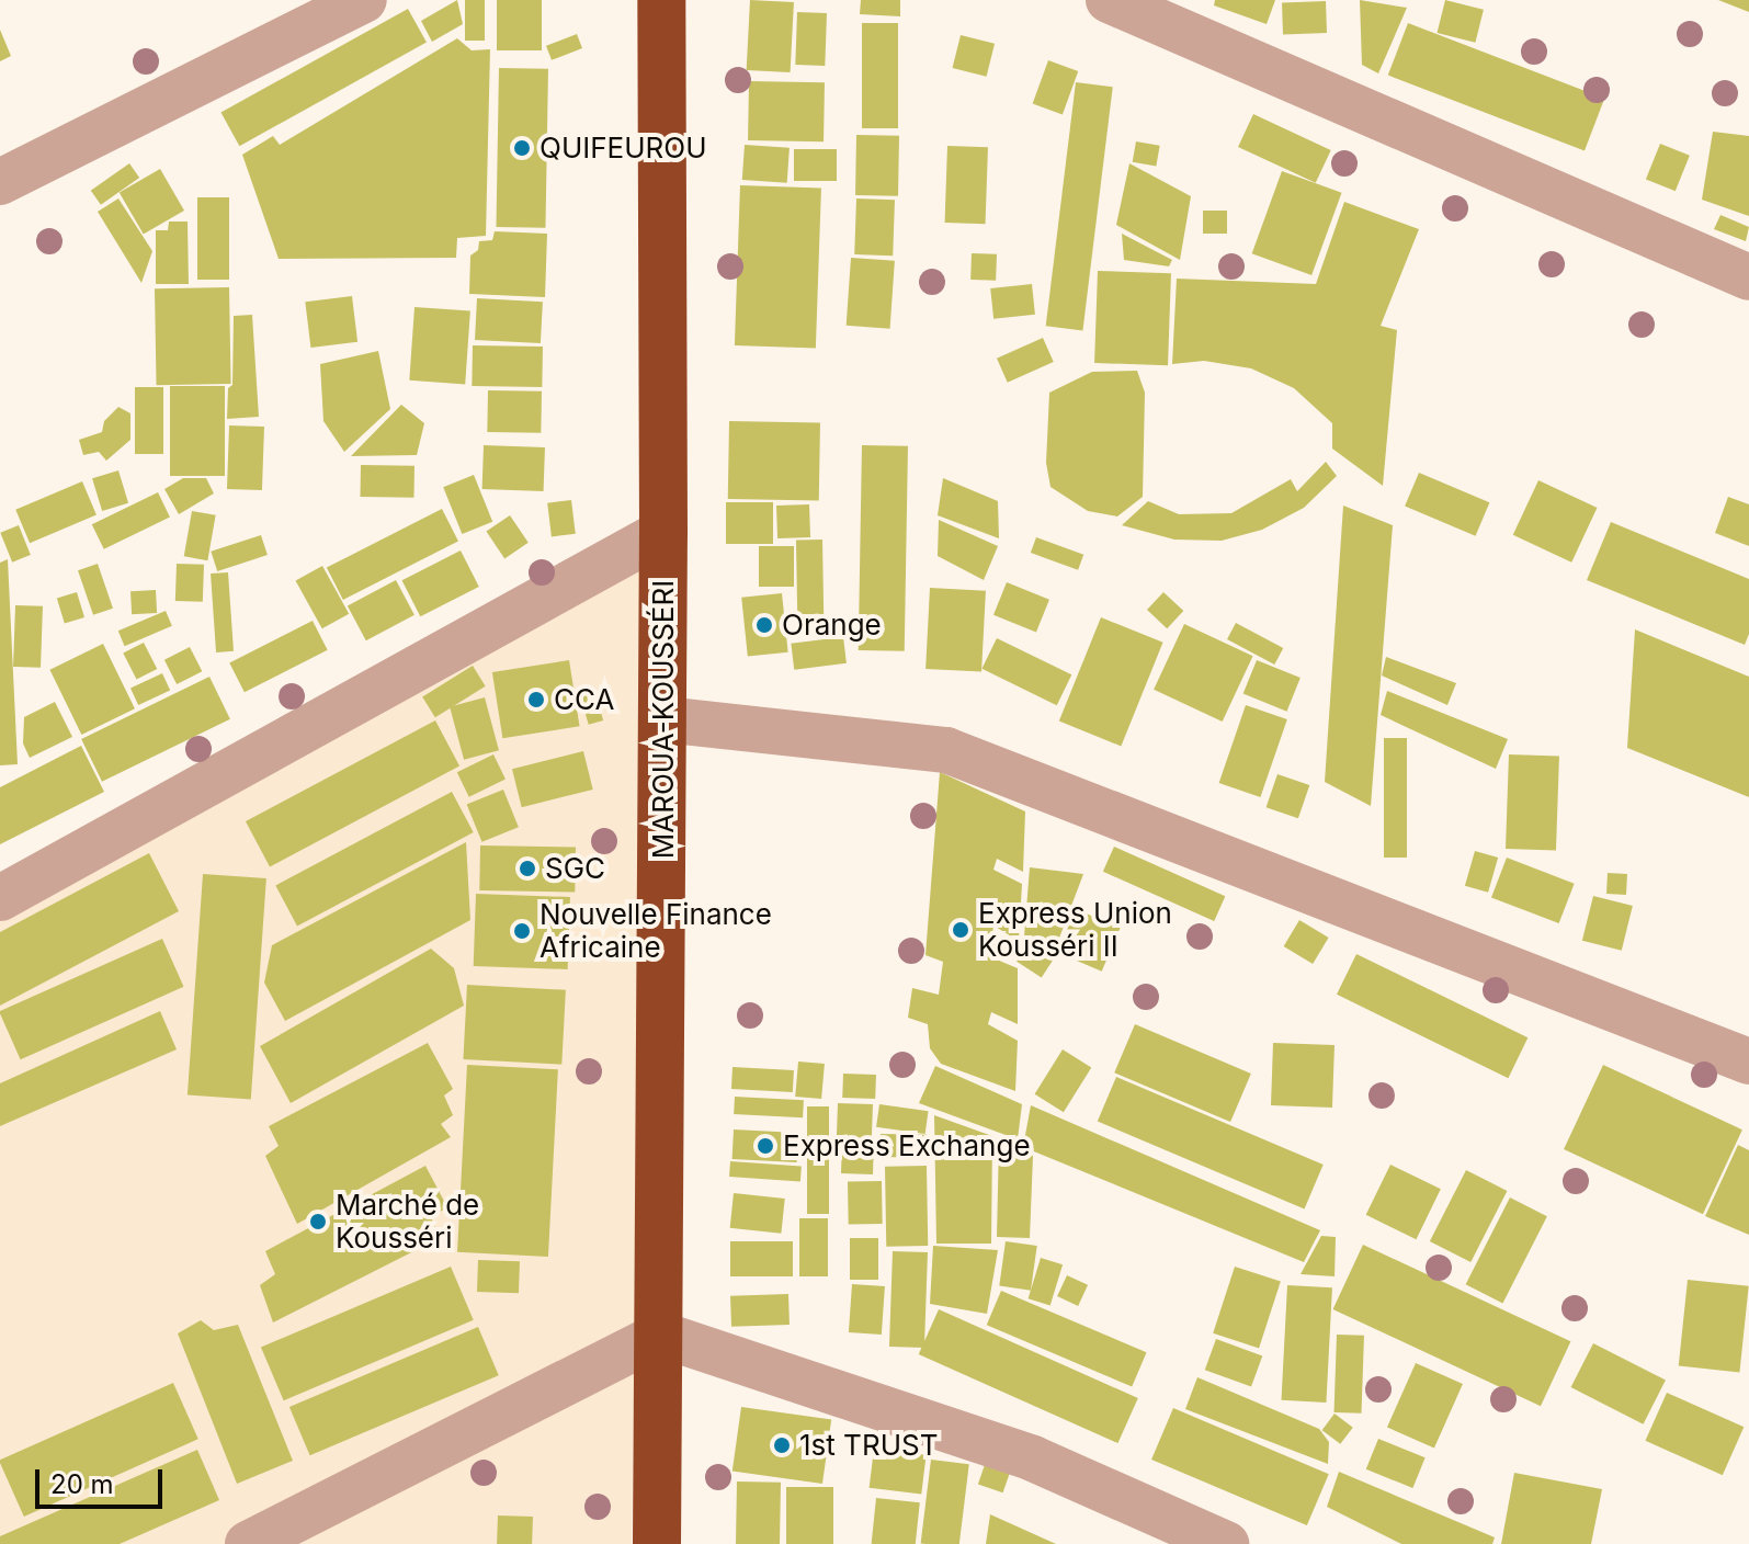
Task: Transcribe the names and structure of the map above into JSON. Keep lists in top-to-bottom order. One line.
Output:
{"streets":{"highway":["MAROUA-KOUSSÉRI"]},"places":["QUIFEUROU","Orange","CCA","SGC","Express Union Kousséri II","Nouvelle Finance Africaine","Express Exchange","Marché de Kousséri","1st TRUST"],"scale_bar":"20 m"}
